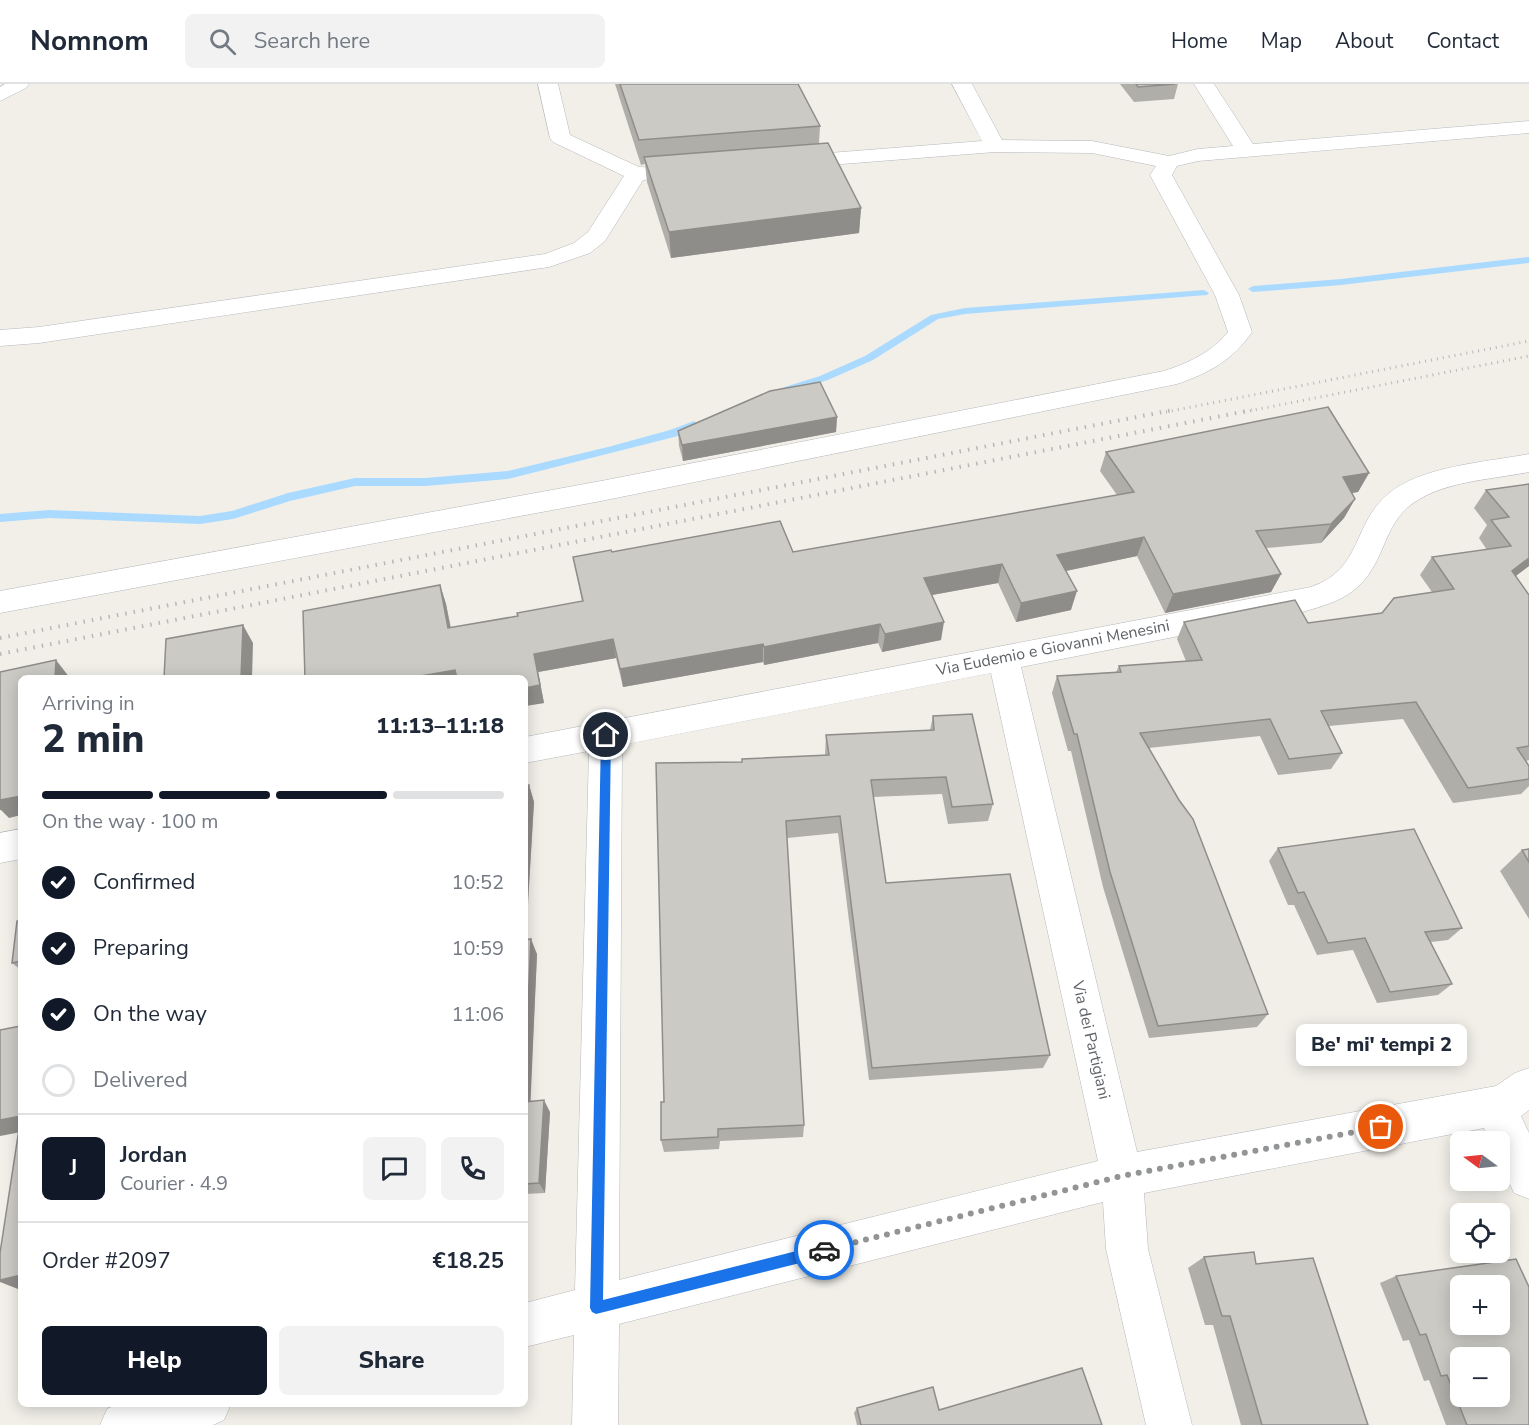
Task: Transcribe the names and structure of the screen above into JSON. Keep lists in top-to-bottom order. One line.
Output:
{"streets":{"street":["Via Eudemio e Giovanni Menesini","Via dei Partigiani"]},"crossings":[["Via Eudemio e Giovanni Menesini","Via dei Partigiani"]],"places":["Be' mi' tempi 2"],"north":"left","page":{"header":"Nomnom","search":"Search here","nav":["Home","Map","About","Contact"],"heading":["2 min","Arriving in","11:13–11:18"],"panel":["Jordan","Courier · 4.9","Order #2097","€18.25"],"bar":"On the way · 100 m","list":[["Confirmed","10:52"],["Preparing","10:59"],["On the way","11:06"],"Delivered"],"bubble":"Be' mi' tempi 2","map_buttons":["+","−"],"round":"J","buttons":["Help","Share"]}}
